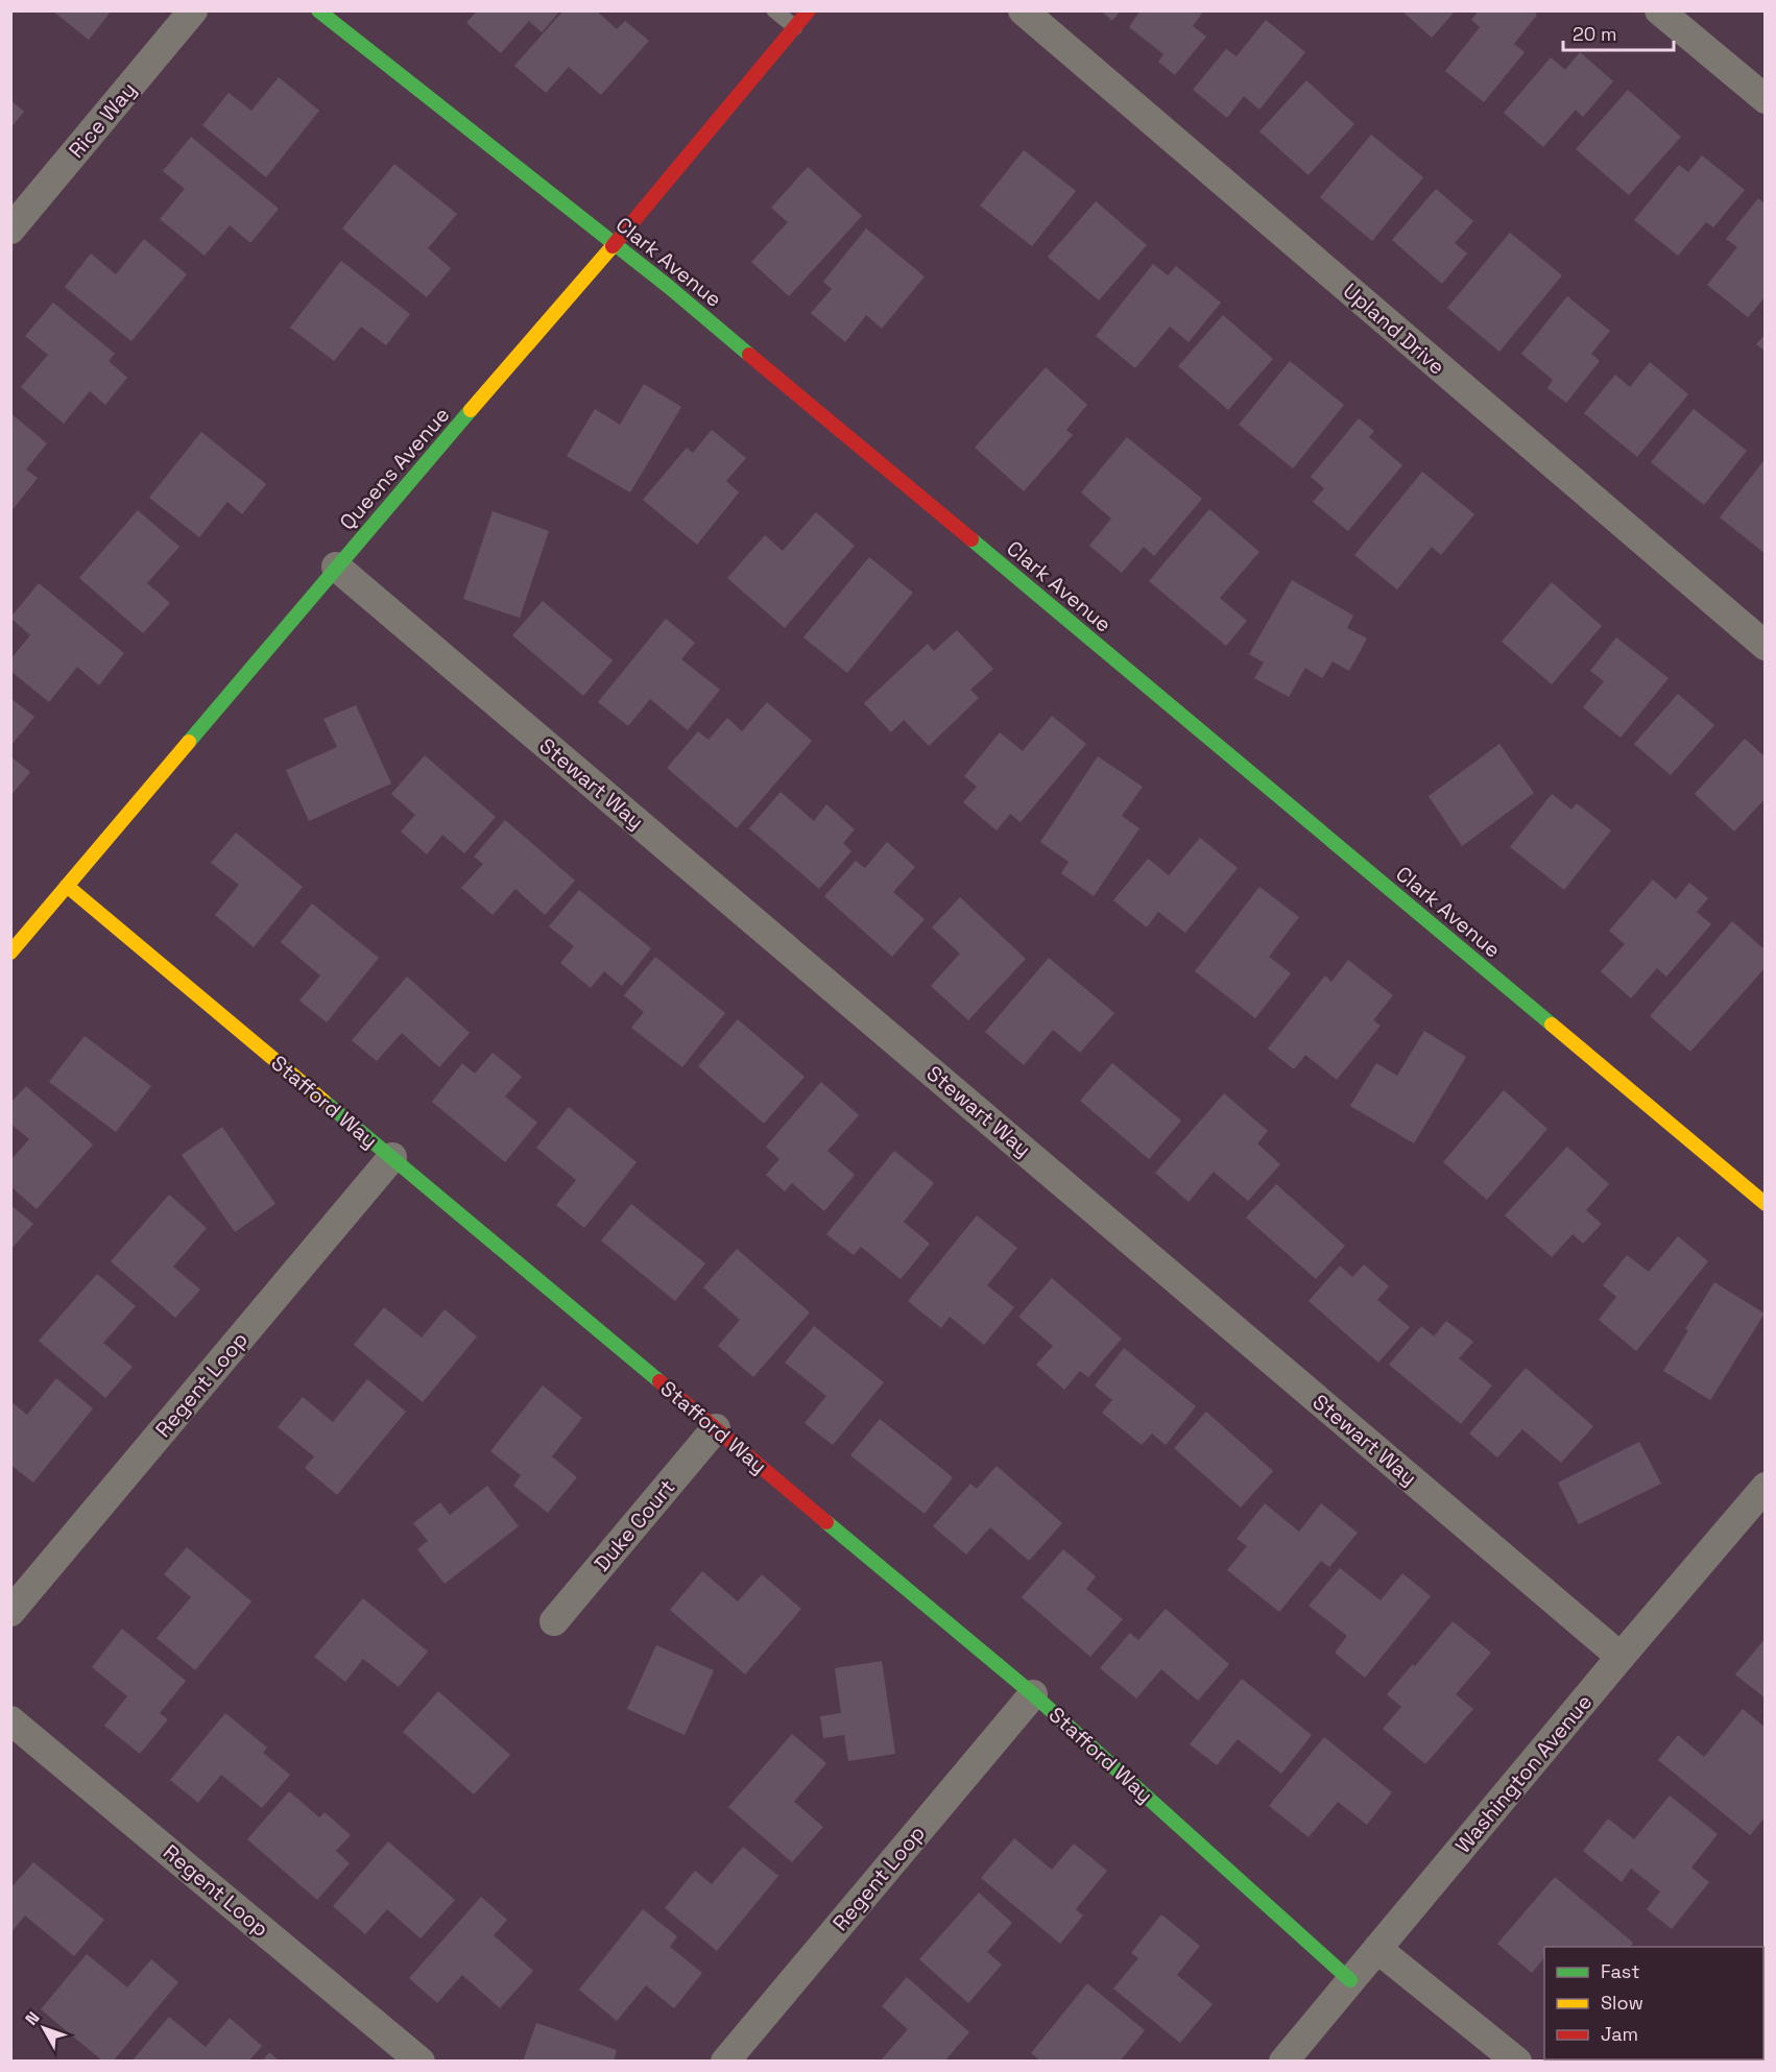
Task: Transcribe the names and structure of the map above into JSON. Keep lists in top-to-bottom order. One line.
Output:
{"streets":{"street":["Rice Way","Clark Avenue","Upland Drive","Queens Avenue","Stewart Way","Stafford Way","Regent Loop","Duke Court","Washington Avenue"]},"crossings":[["Clark Avenue","Queens Avenue"],["Queens Avenue","Stewart Way"],["Queens Avenue","Stafford Way"],["Stewart Way","Washington Avenue"],["Stafford Way","Regent Loop"],["Stafford Way","Duke Court"],["Stafford Way","Washington Avenue"]],"legend":["Fast","Slow","Jam"],"scale_bar":"20 m","north":"top left"}
